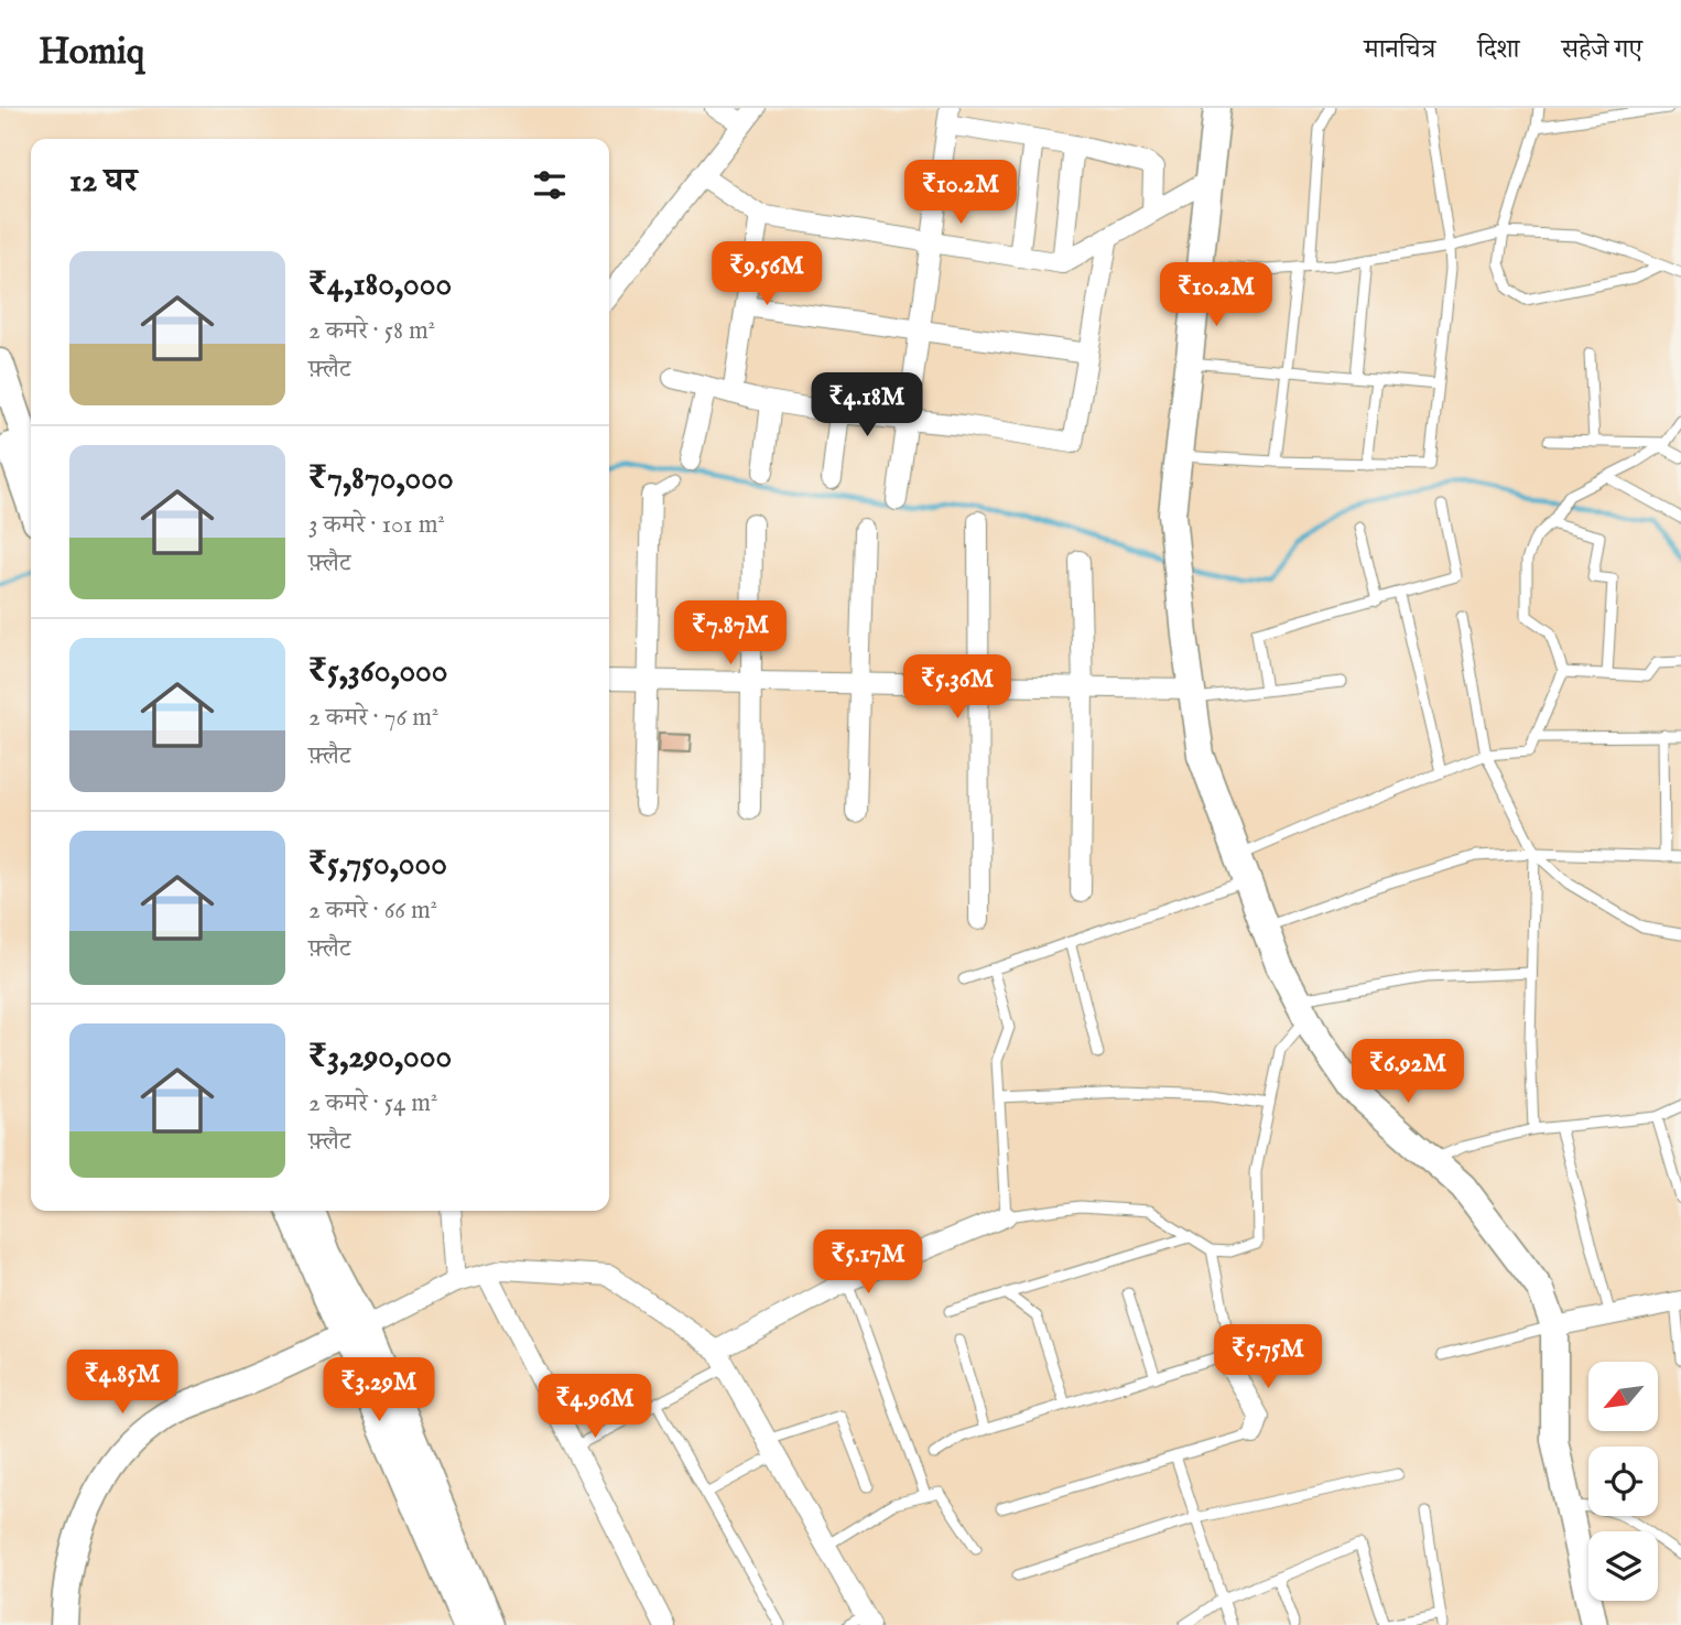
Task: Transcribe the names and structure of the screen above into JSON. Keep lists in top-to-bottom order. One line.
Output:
{"north":"bottom left","page":{"header":"Homiq","nav":["मानचित्र","दिशा","सहेजे गए"],"heading":"12 घर","price":["₹10.2M","₹9.56M","₹10.2M","₹4.18M","₹7.87M","₹5.36M","₹6.92M","₹5.17M","₹5.75M","₹4.85M","₹3.29M","₹4.96M"],"list":[{"name":"₹4,180,000","note":"2 कमरे · 58 m² · फ़्लैट"},{"name":"₹7,870,000","note":"3 कमरे · 101 m² · फ़्लैट"},{"name":"₹5,360,000","note":"2 कमरे · 76 m² · फ़्लैट"},{"name":"₹5,750,000","note":"2 कमरे · 66 m² · फ़्लैट"},{"name":"₹3,290,000","note":"2 कमरे · 54 m² · फ़्लैट"}]}}
